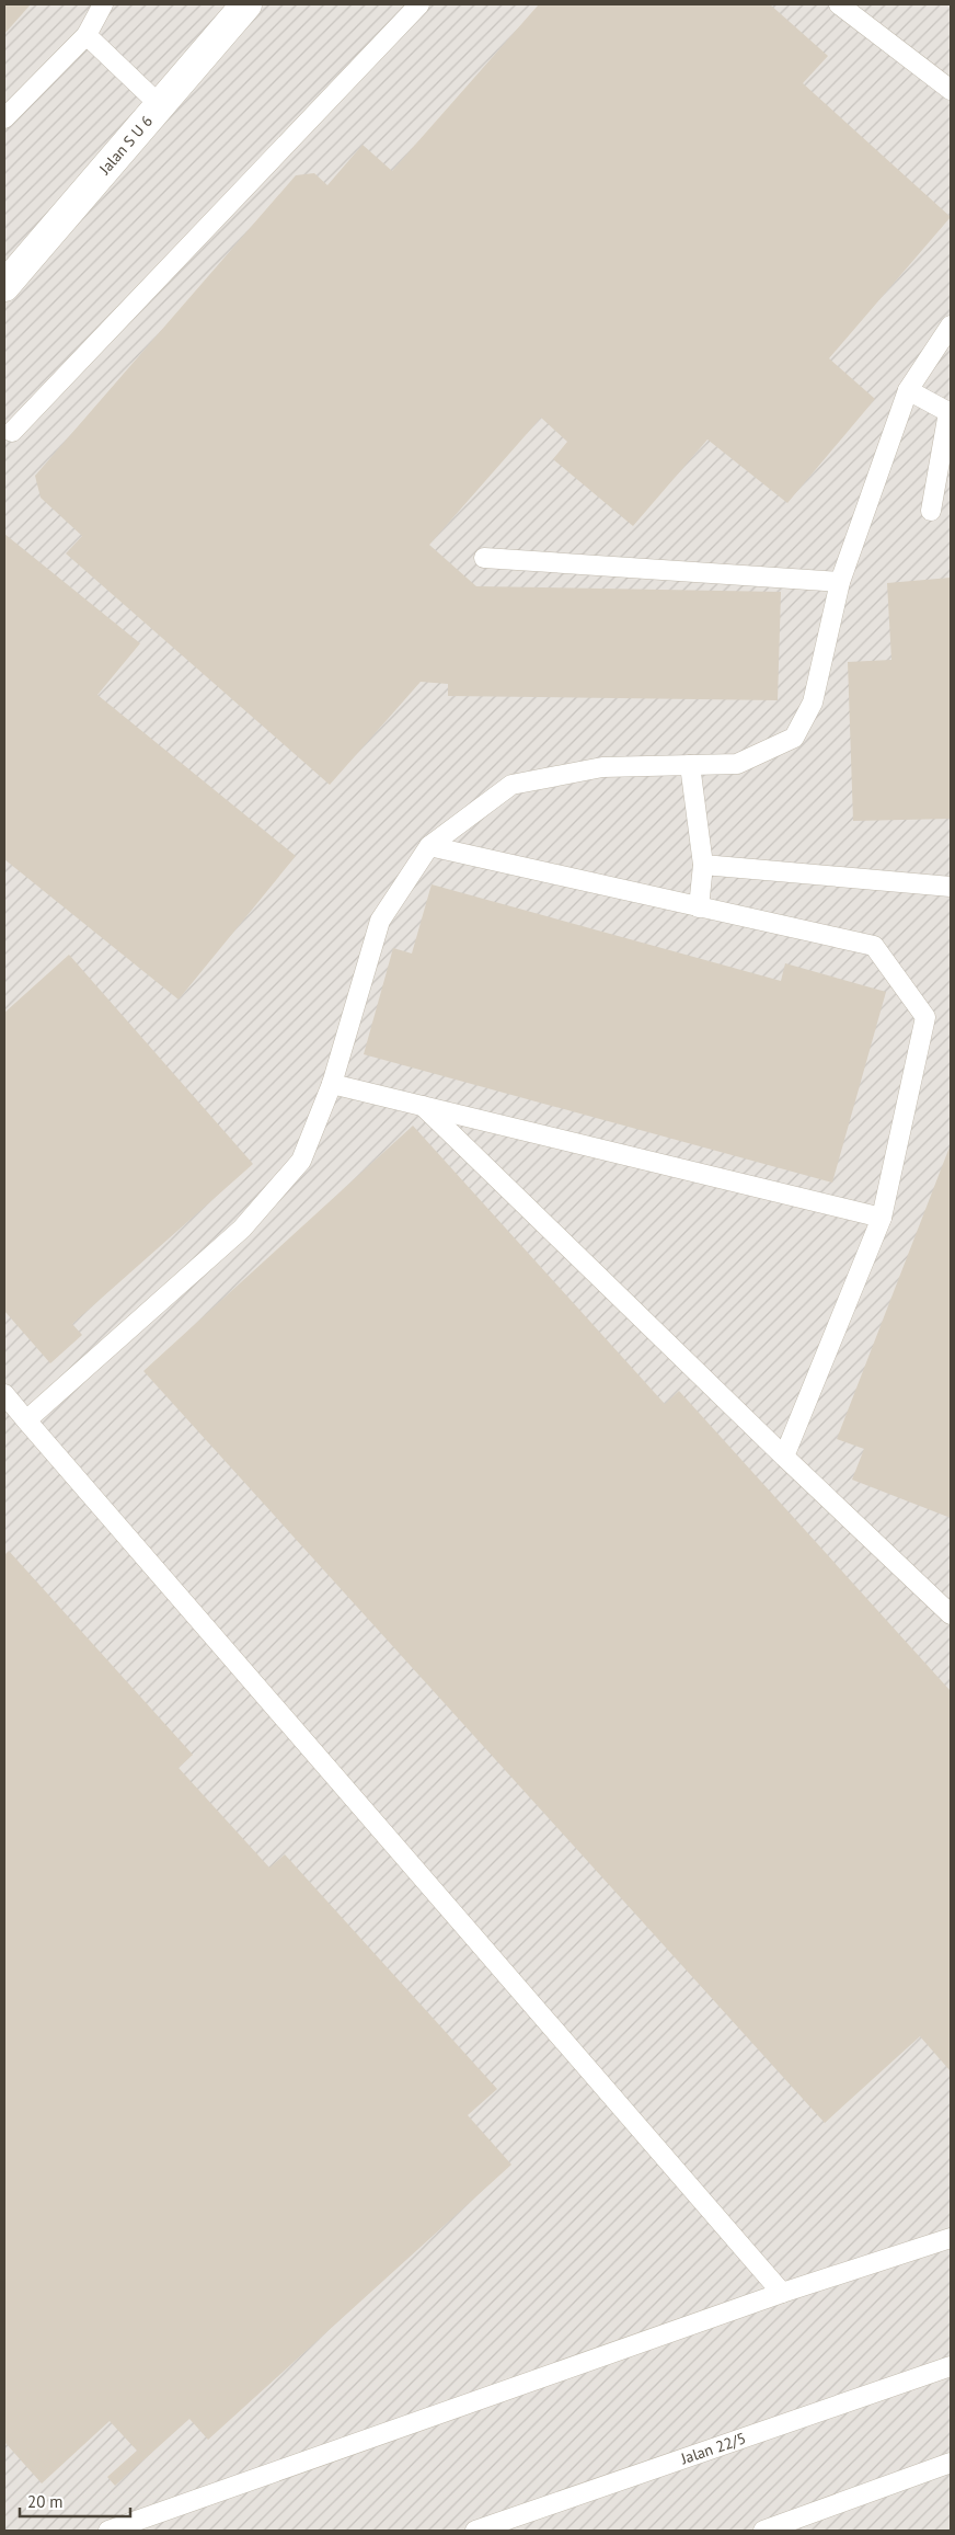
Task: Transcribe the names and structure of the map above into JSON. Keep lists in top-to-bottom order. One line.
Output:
{"streets":{"street":["Jalan S U 6"],"lane":["Jalan 22/5"]},"scale_bar":"20 m"}
